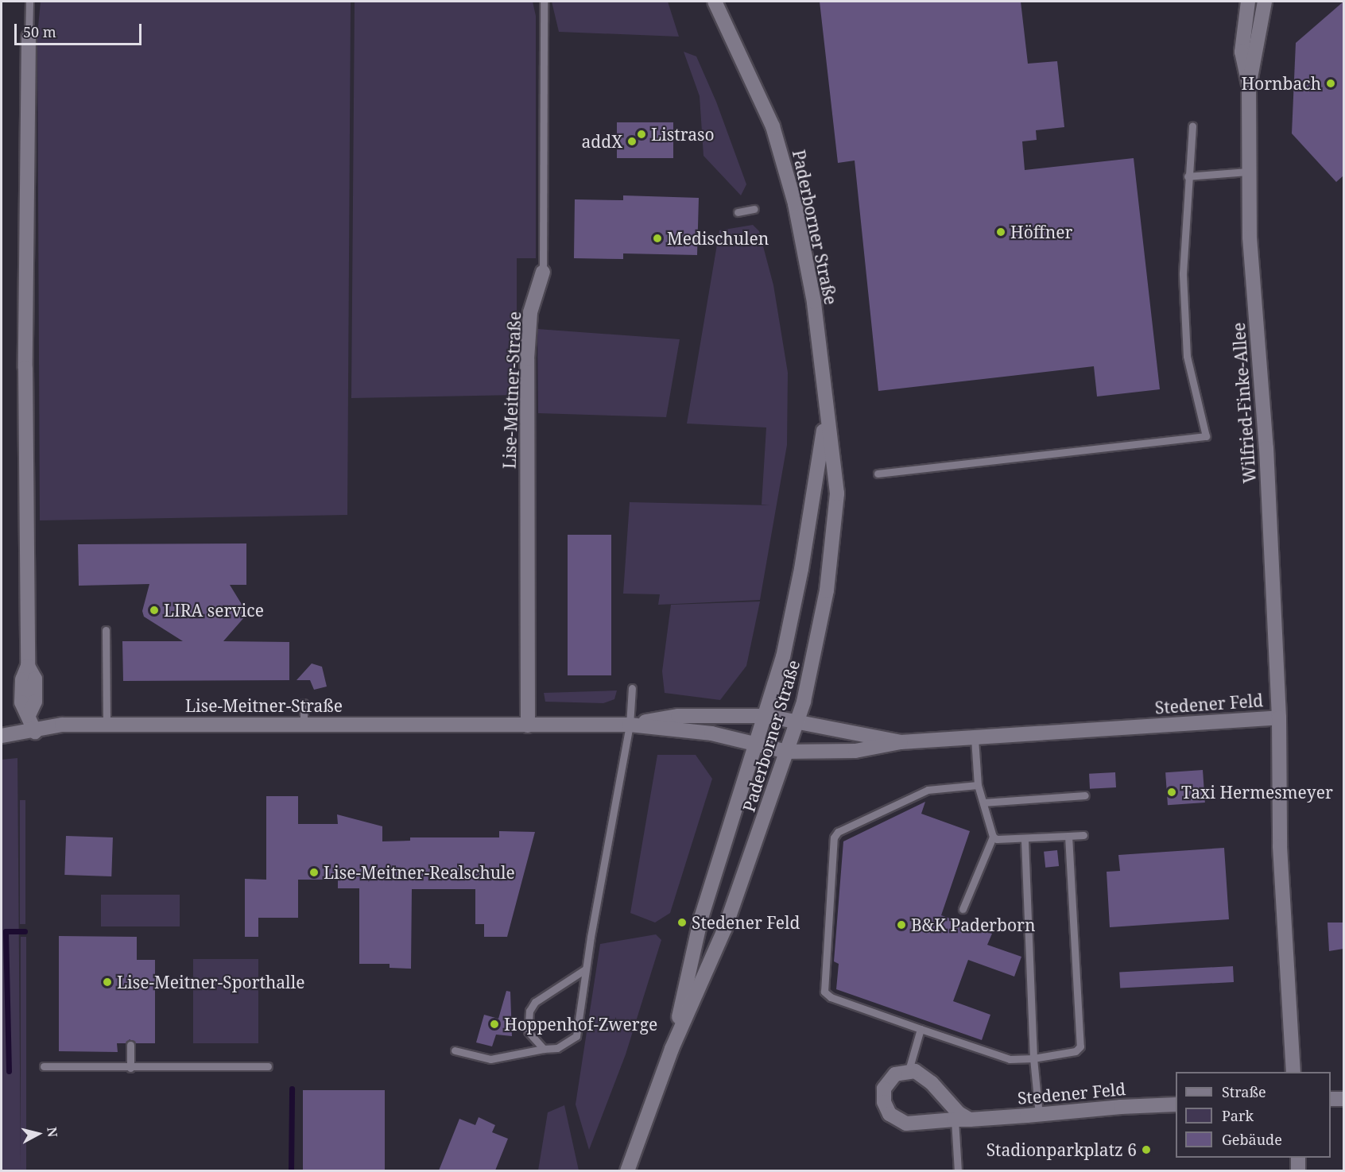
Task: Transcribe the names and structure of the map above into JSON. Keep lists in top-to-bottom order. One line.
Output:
{"streets":{"street":["Paderborner Straße","Lise-Meitner-Straße","Wilfried-Finke-Allee","Stedener Feld"]},"crossings":[["Paderborner Straße","Lise-Meitner-Straße"],["Paderborner Straße","Stedener Feld"],["Lise-Meitner-Straße","Stedener Feld"],["Wilfried-Finke-Allee","Stedener Feld"]],"places":["Hornbach","Listraso","addX","Höffner","Medischulen","LIRA service","Taxi Hermesmeyer","Lise-Meitner-Realschule","Stedener Feld","B&K Paderborn","Lise-Meitner-Sporthalle","Hoppenhof-Zwerge","Stadionparkplatz 6"],"legend":["Straße","Park","Gebäude"],"scale_bar":"50 m","north":"right"}
